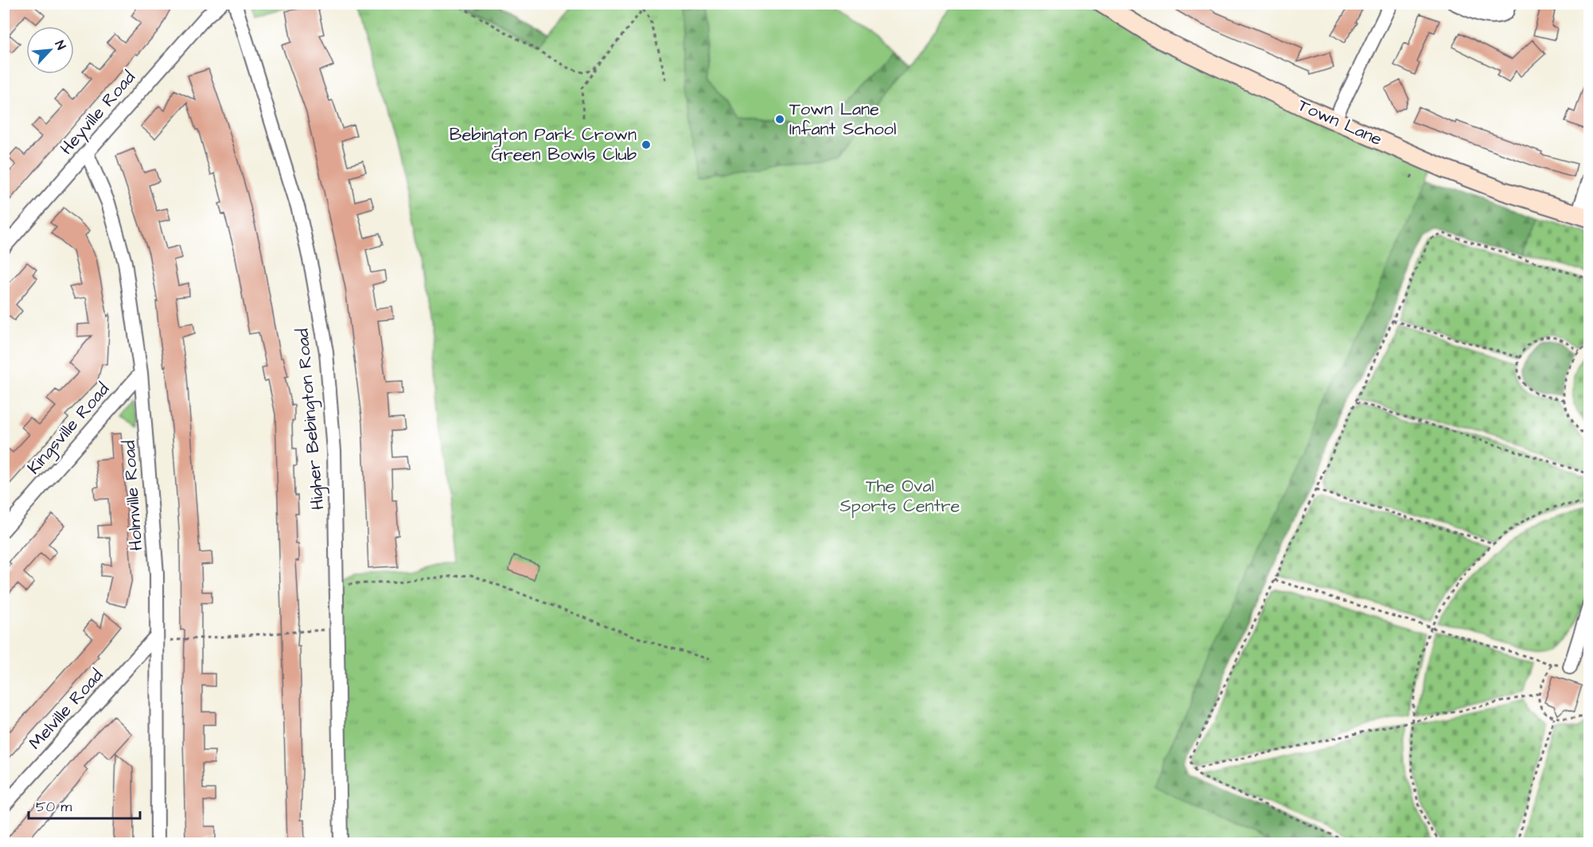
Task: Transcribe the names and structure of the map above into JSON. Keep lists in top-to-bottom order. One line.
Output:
{"streets":{"main road":["Town Lane"],"street":["Heyville Road","Higher Bebington Road","Kingsville Road","Holmville Road","Melville Road"]},"crossings":[["Heyville Road","Holmville Road"],["Kingsville Road","Holmville Road"],["Holmville Road","Melville Road"]],"parks":["The Oval Sports Centre"],"places":["Town Lane Infant School","Bebington Park Crown Green Bowls Club"],"scale_bar":"50 m","north":"top right"}
